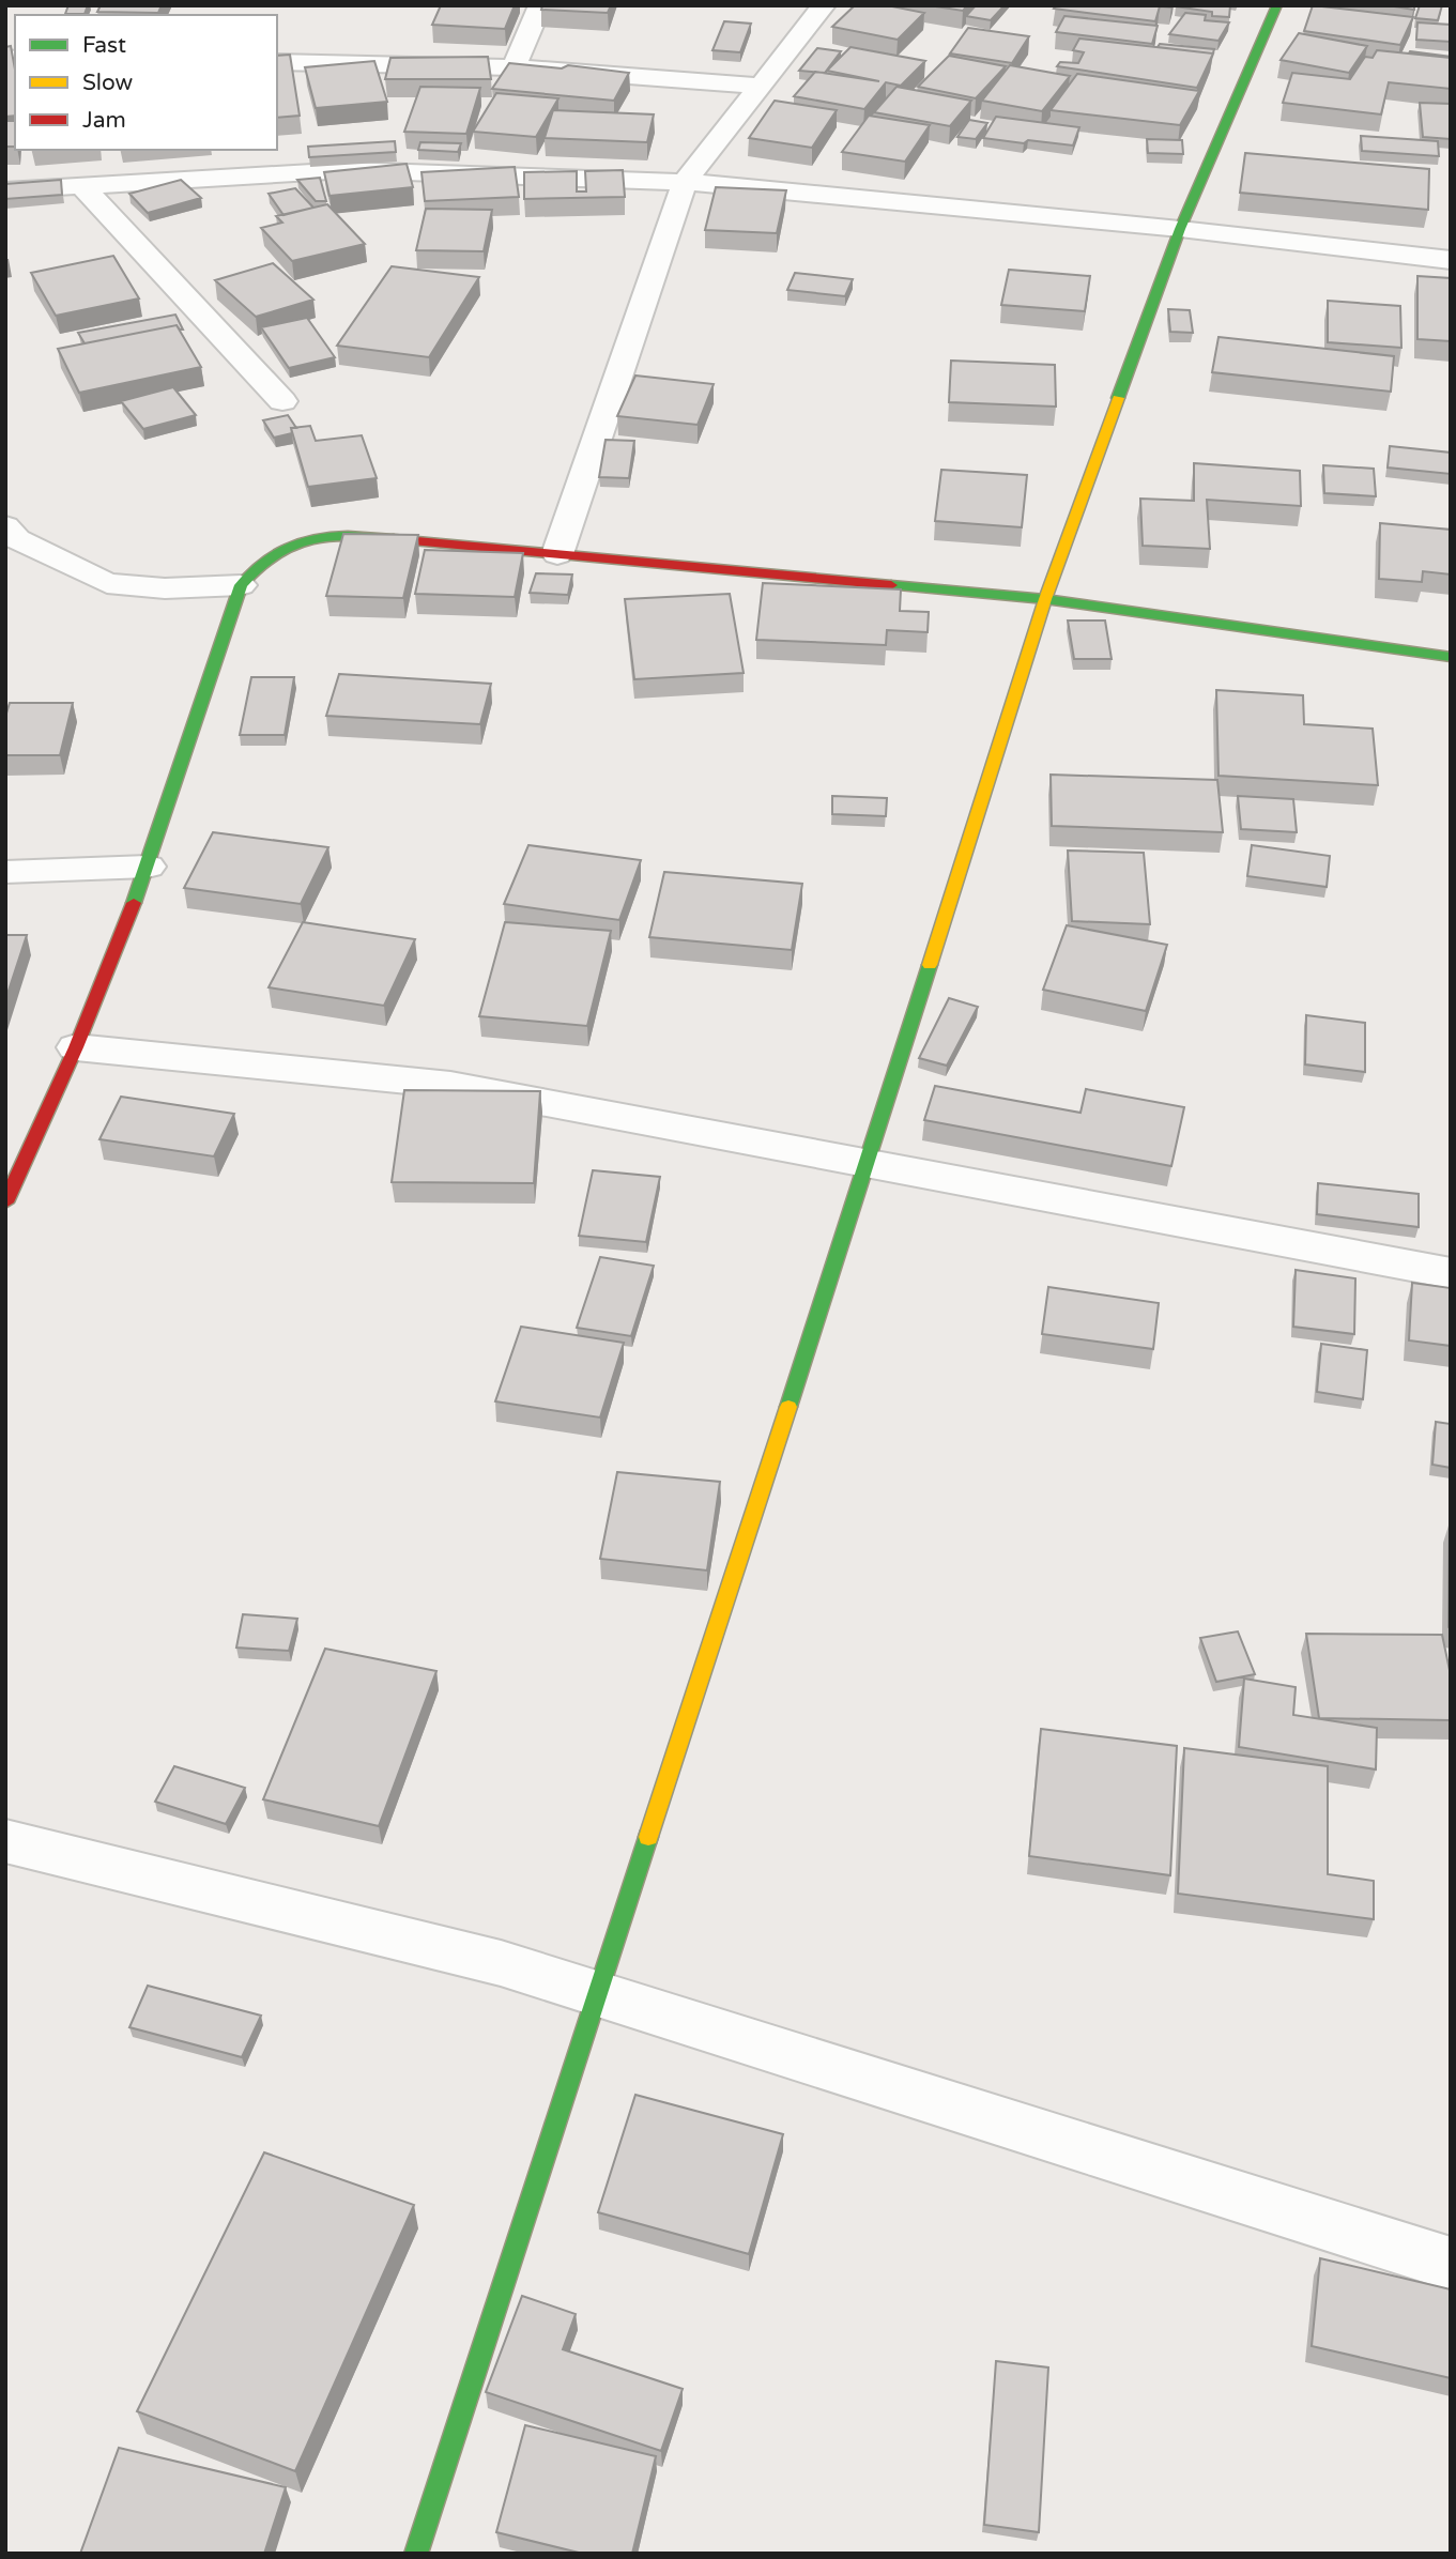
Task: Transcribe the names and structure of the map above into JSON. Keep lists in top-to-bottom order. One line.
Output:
{"legend":["Fast","Slow","Jam"]}
